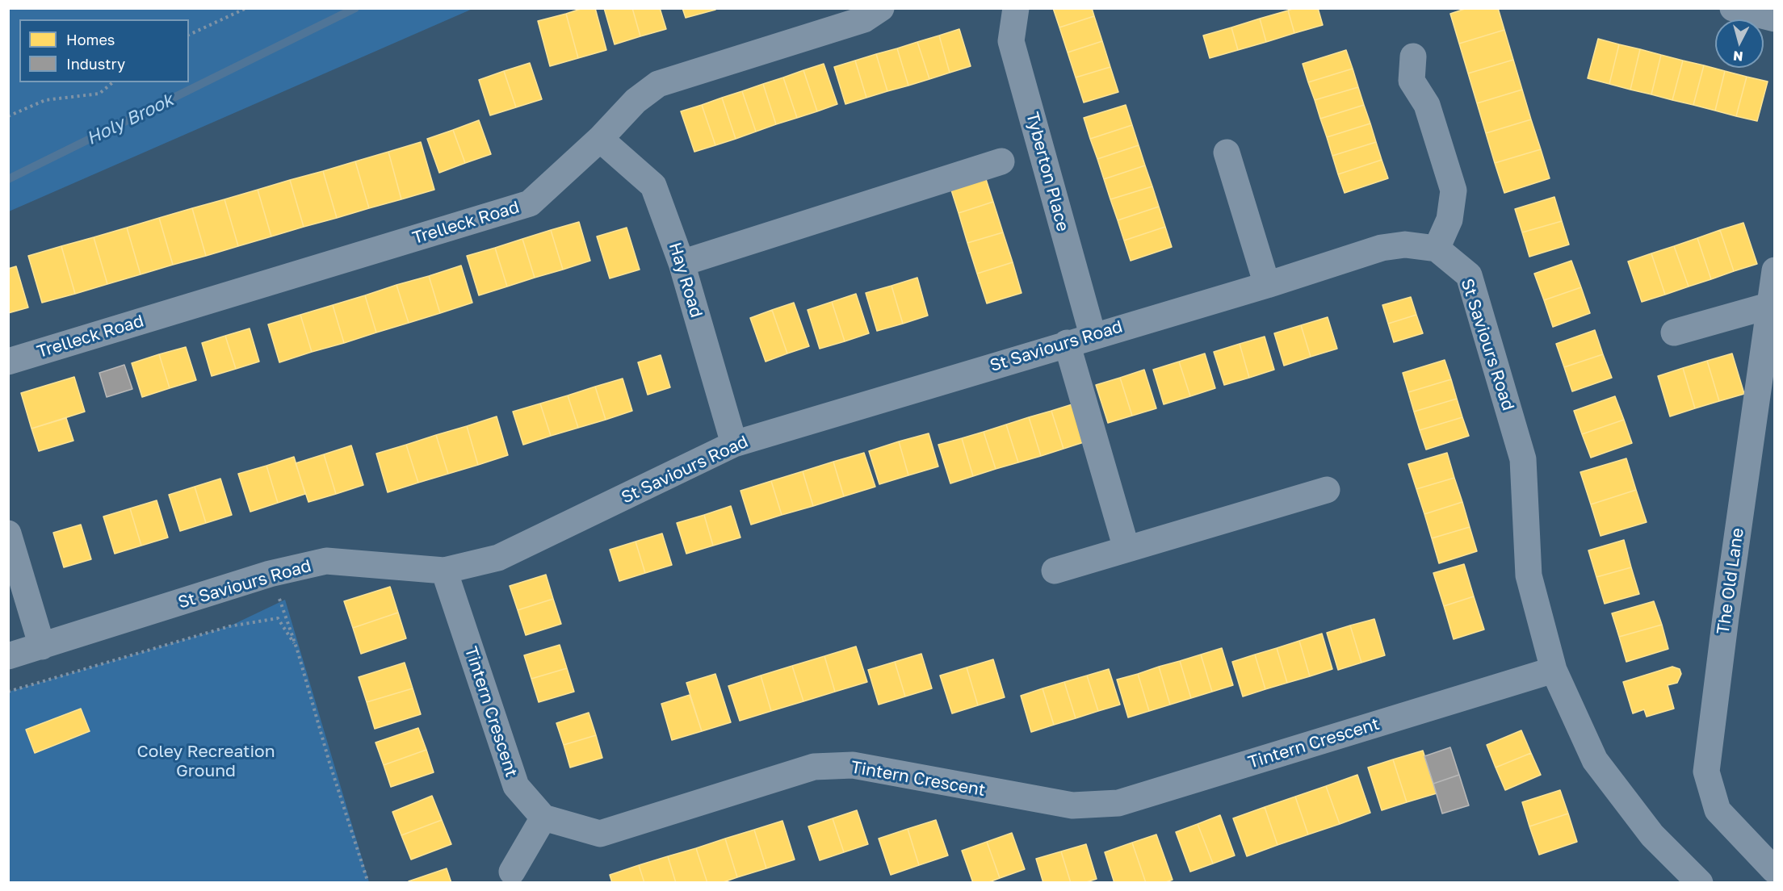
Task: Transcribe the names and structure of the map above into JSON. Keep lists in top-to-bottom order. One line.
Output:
{"streets":{"street":["Tyberton Place","Trelleck Road","Hay Road","St Saviours Road","The Old Lane","Tintern Crescent"]},"crossings":[["Tyberton Place","St Saviours Road"],["Trelleck Road","Hay Road"],["Hay Road","St Saviours Road"],["St Saviours Road","Tintern Crescent"]],"water":["Holy Brook"],"parks":["Coley Recreation Ground"],"legend":["Homes","Industry"],"north":"bottom"}
